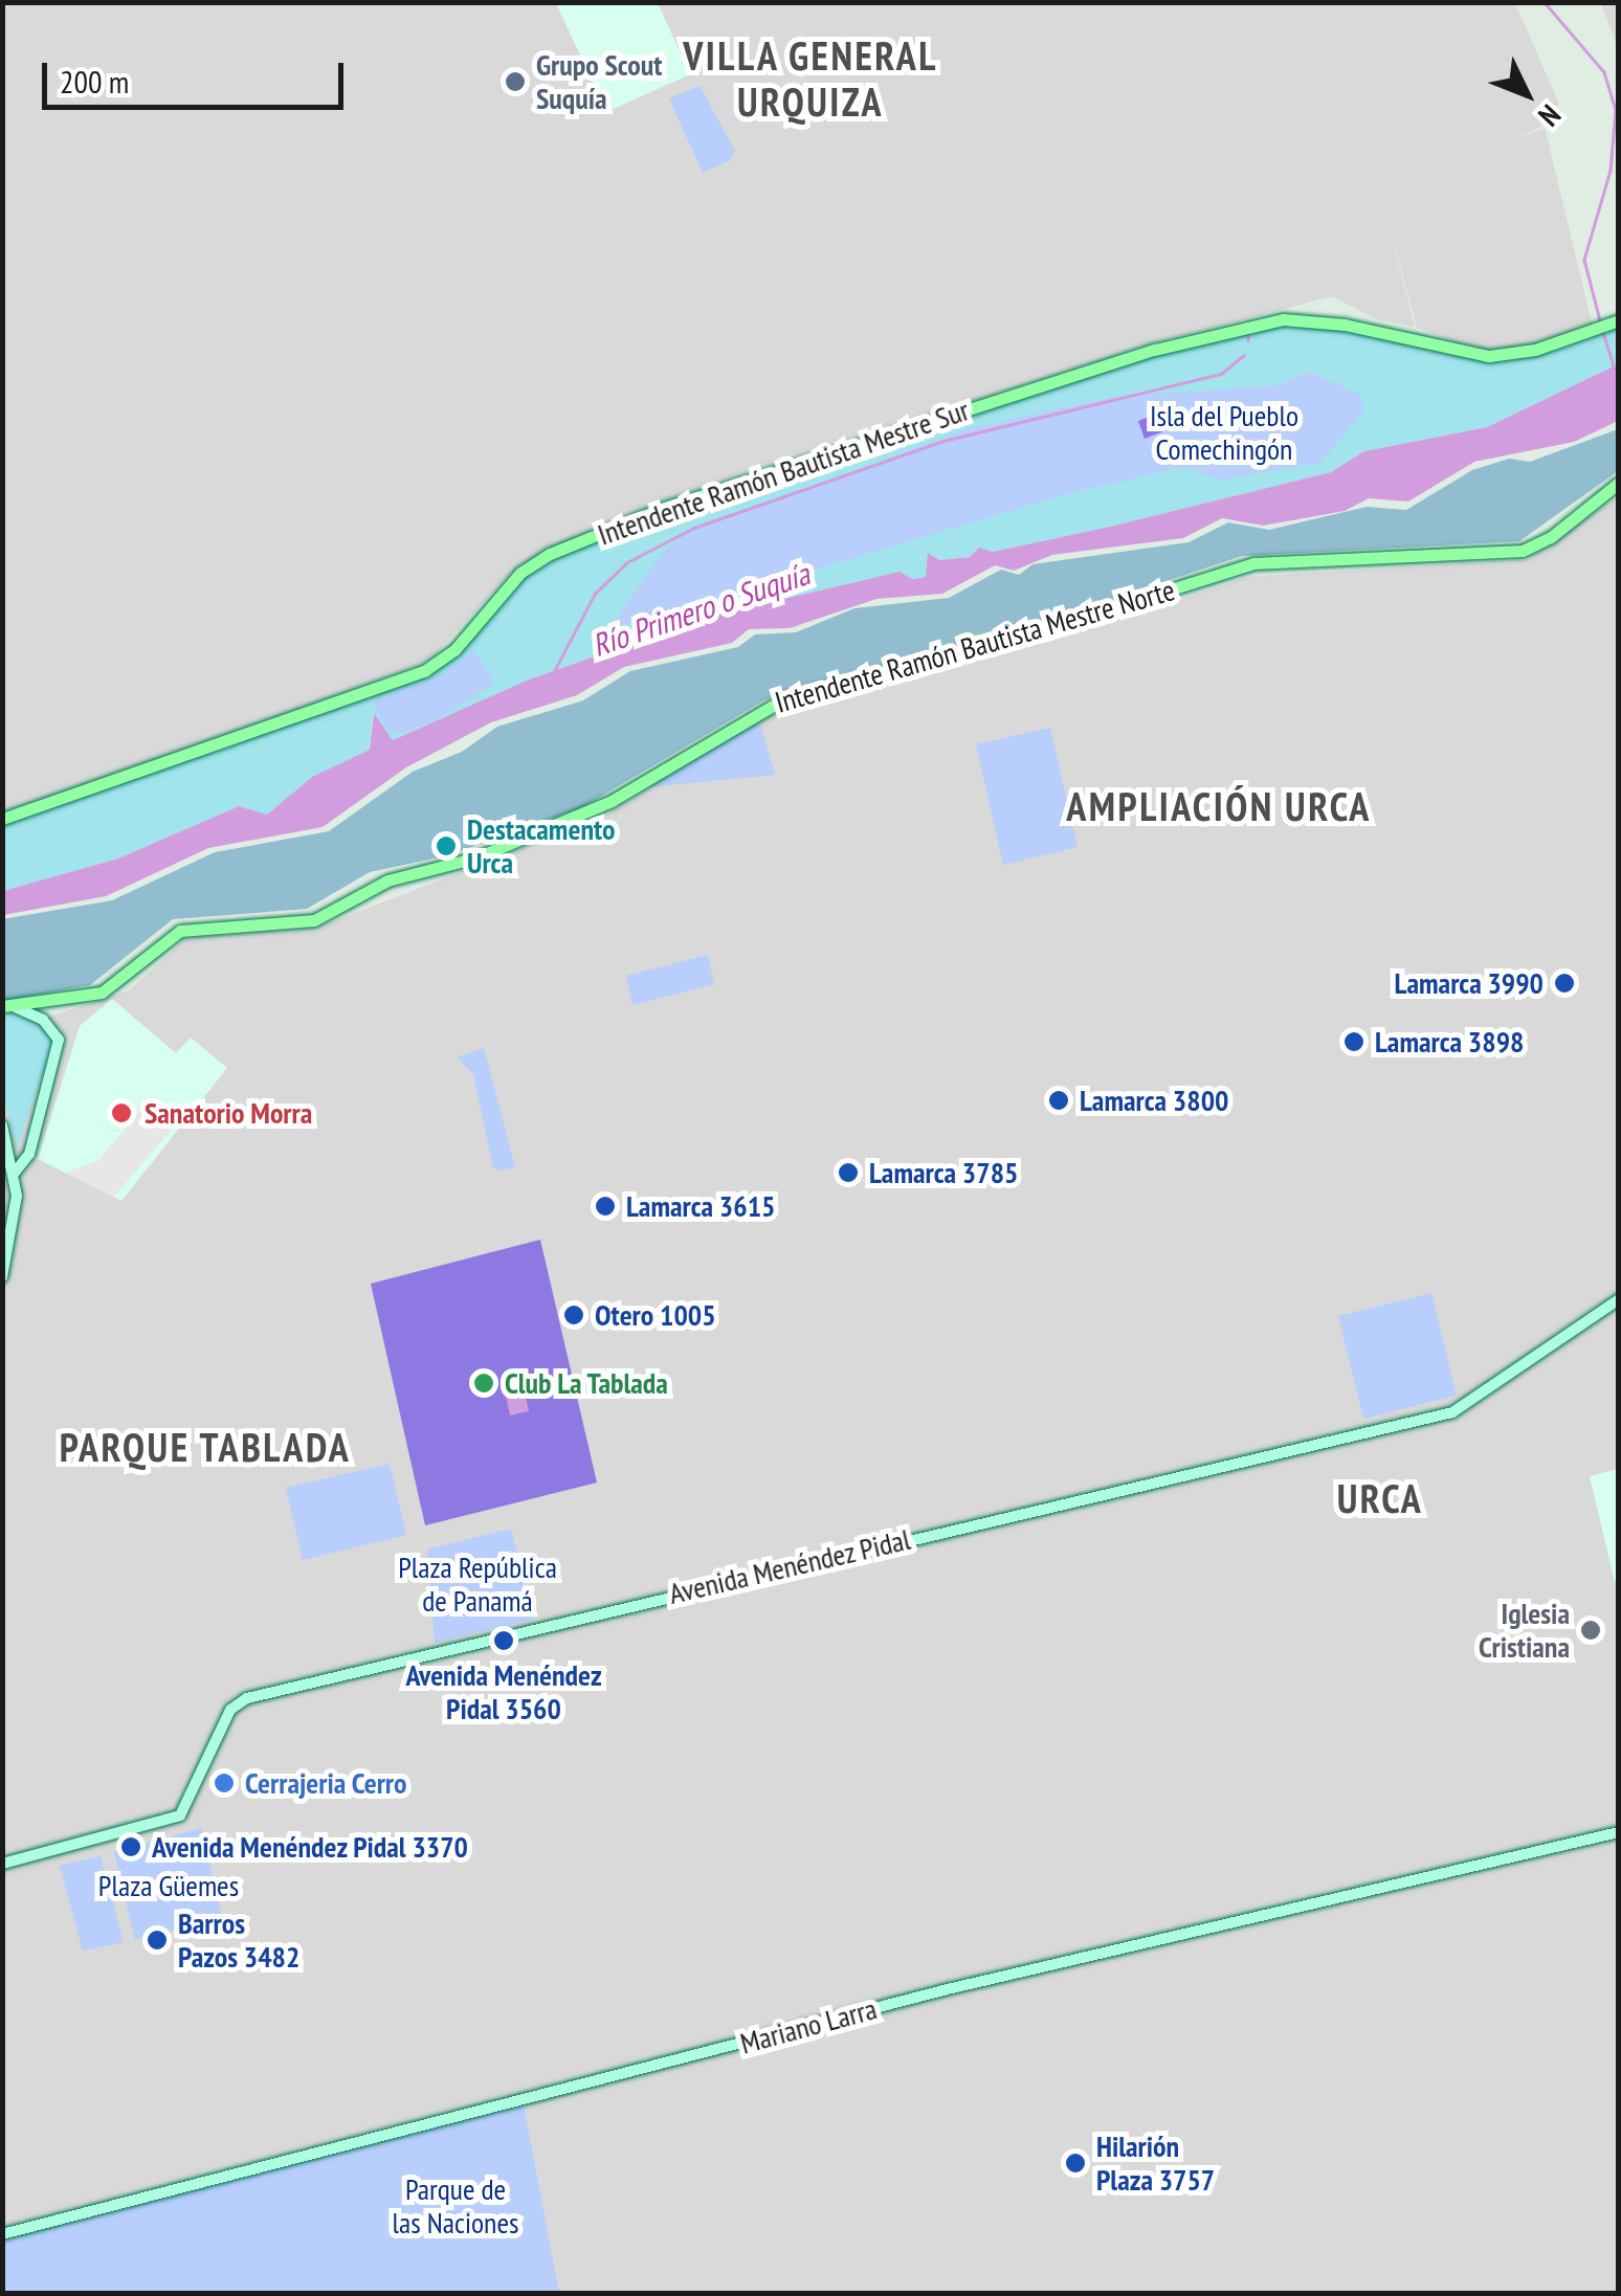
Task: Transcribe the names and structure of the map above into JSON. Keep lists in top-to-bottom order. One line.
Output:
{"streets":{"main road":["Intendente Ramón Bautista Mestre Sur","Intendente Ramón Bautista Mestre Norte","Avenida Menéndez Pidal","Mariano Larra"]},"districts":["VILLA GENERAL URQUIZA","AMPLIACIÓN URCA","PARQUE TABLADA","URCA"],"water":["Río Primero o Suquía"],"parks":["Isla del Pueblo Comechingón","Plaza República de Panamá","Plaza Güemes","Parque de las Naciones"],"places":["Grupo Scout Suquía","Destacamento Urca","Lamarca 3990","Lamarca 3898","Lamarca 3800","Sanatorio Morra","Lamarca 3785","Lamarca 3615","Otero 1005","Club La Tablada","Iglesia Cristiana","Avenida Menéndez Pidal 3560","Cerrajeria Cerro","Avenida Menéndez Pidal 3370","Barros Pazos 3482","Hilarión Plaza 3757"],"scale_bar":"200 m","north":"bottom right"}
